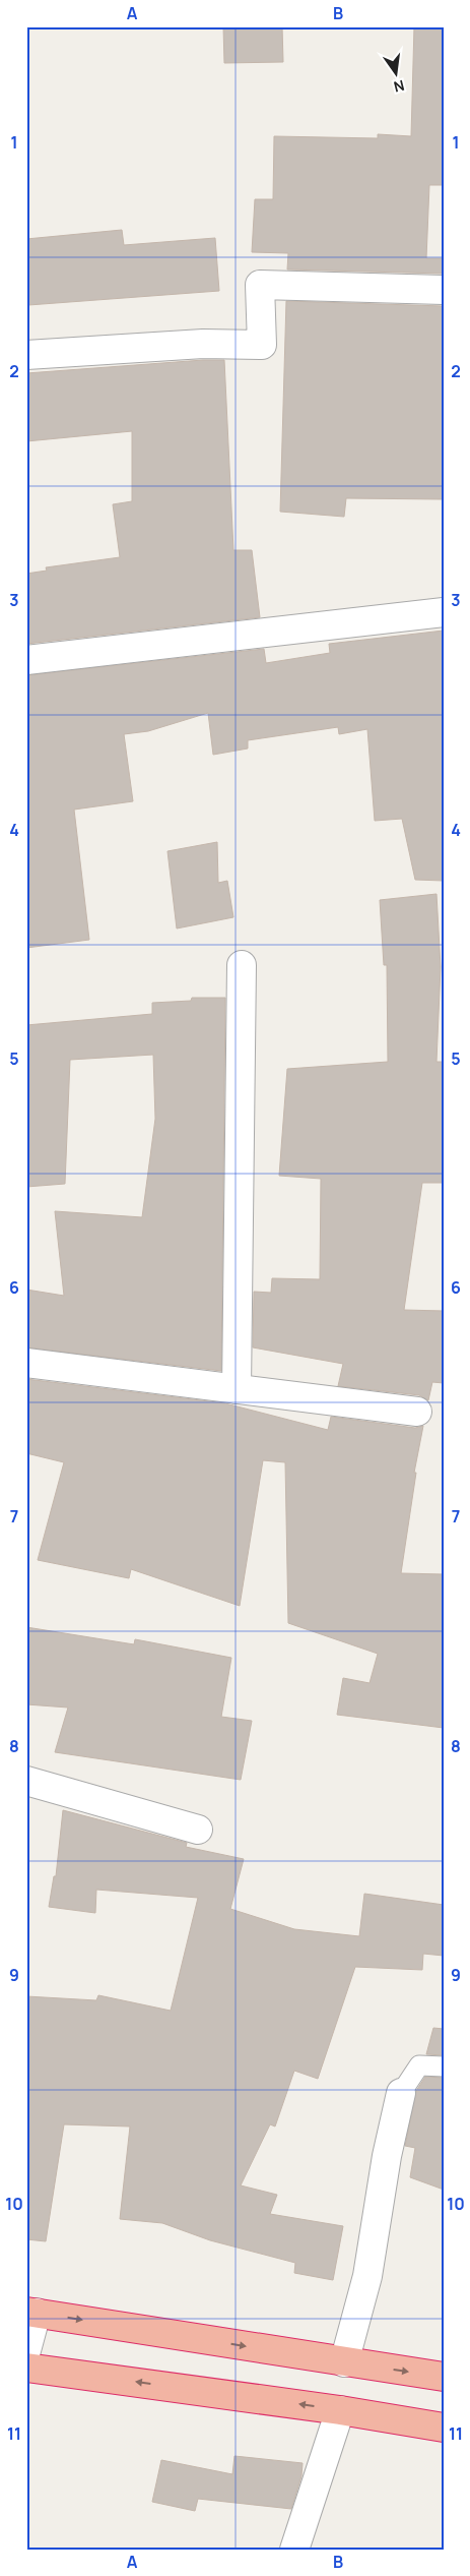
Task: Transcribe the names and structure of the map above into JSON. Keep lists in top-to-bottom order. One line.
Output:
{"north":"bottom","grid":{"columns":["A","B"],"rows":["1","2","3","4","5","6","7","8","9","10","11"]}}
